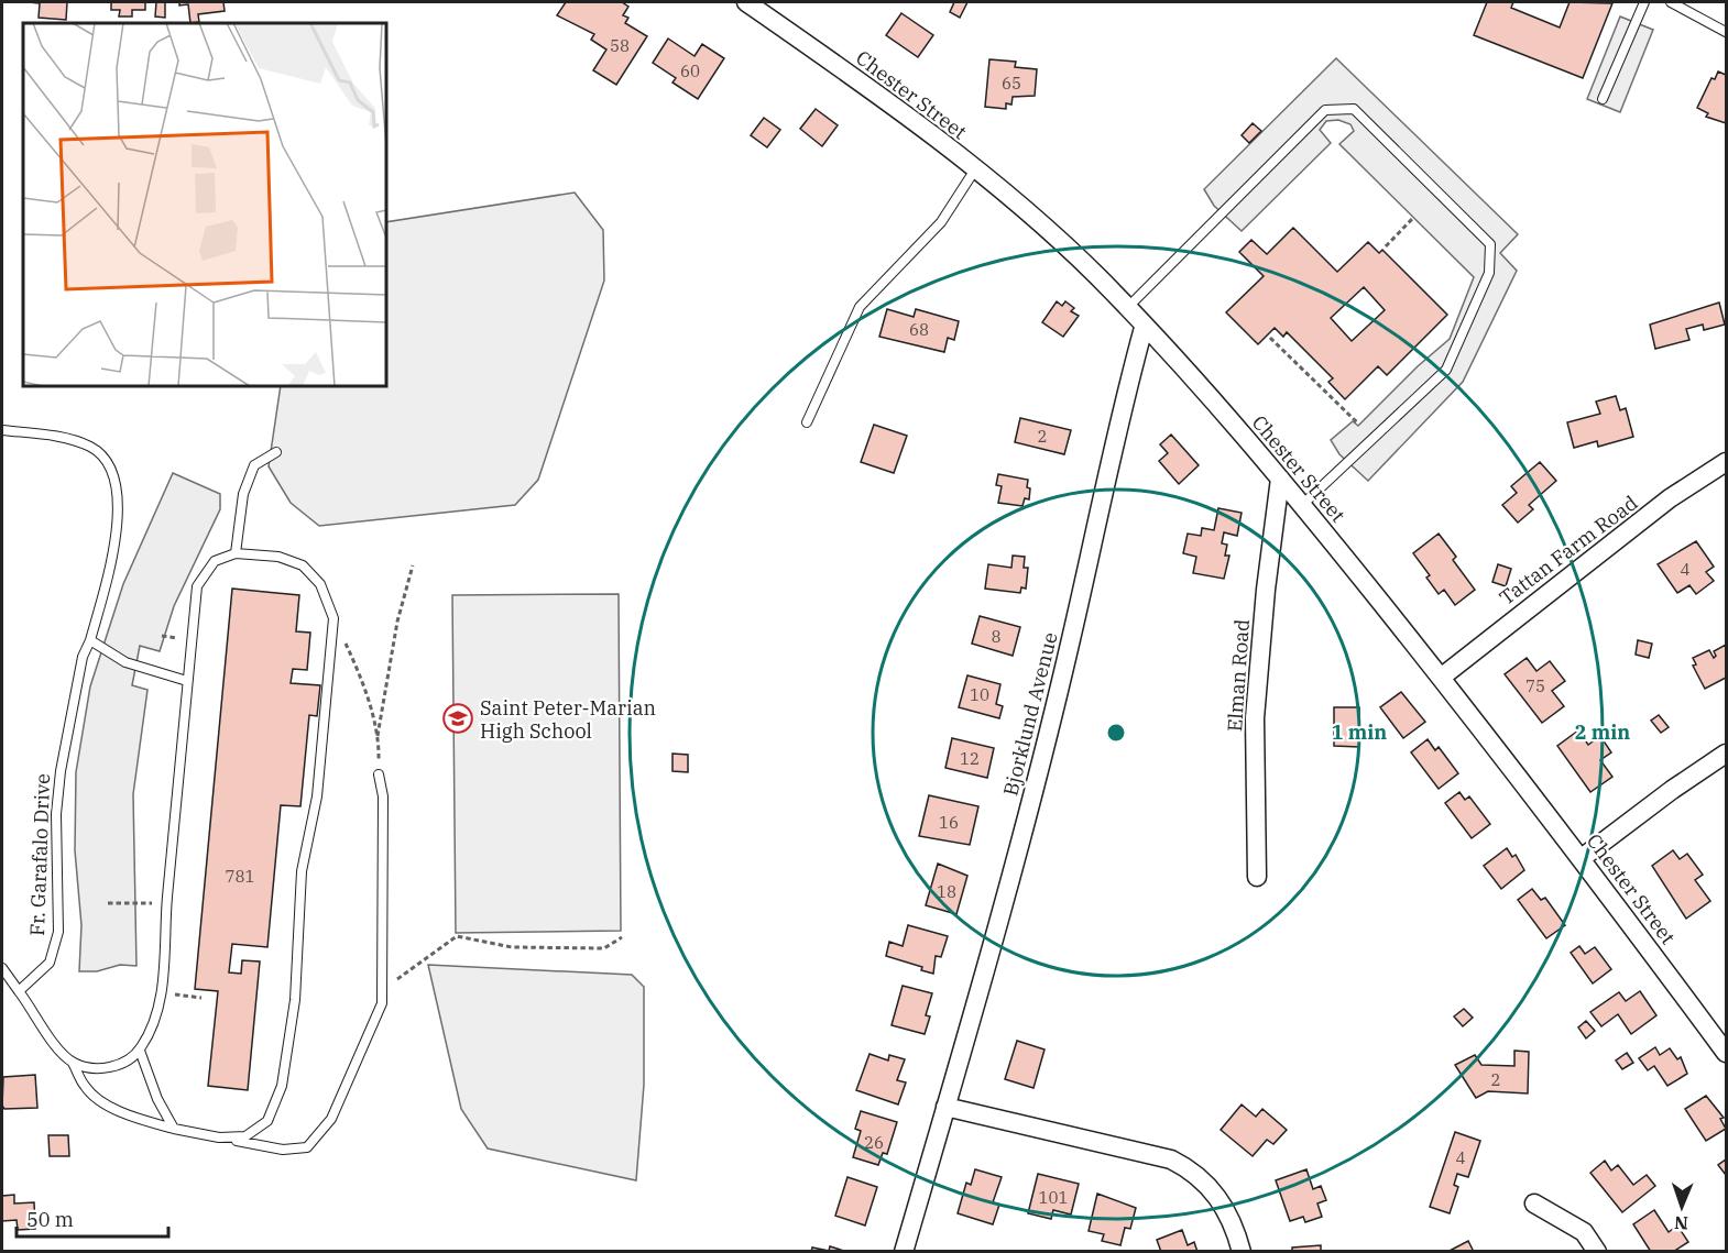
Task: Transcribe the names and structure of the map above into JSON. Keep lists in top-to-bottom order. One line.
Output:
{"streets":{"street":["Chester Street","Tattan Farm Road","Elman Road","Bjorklund Avenue"],"lane":["Fr. Garafalo Drive"]},"crossings":[["Chester Street","Tattan Farm Road"],["Chester Street","Elman Road"],["Chester Street","Bjorklund Avenue"]],"places":{"school or university":["Saint Peter-Marian High School"]},"house_numbers":["58","60","65","68","2","4","8","75","10","12","16","781","18","2","26","4","101"],"scale_bar":"50 m","north":"bottom","rings":["1 min","2 min"]}
